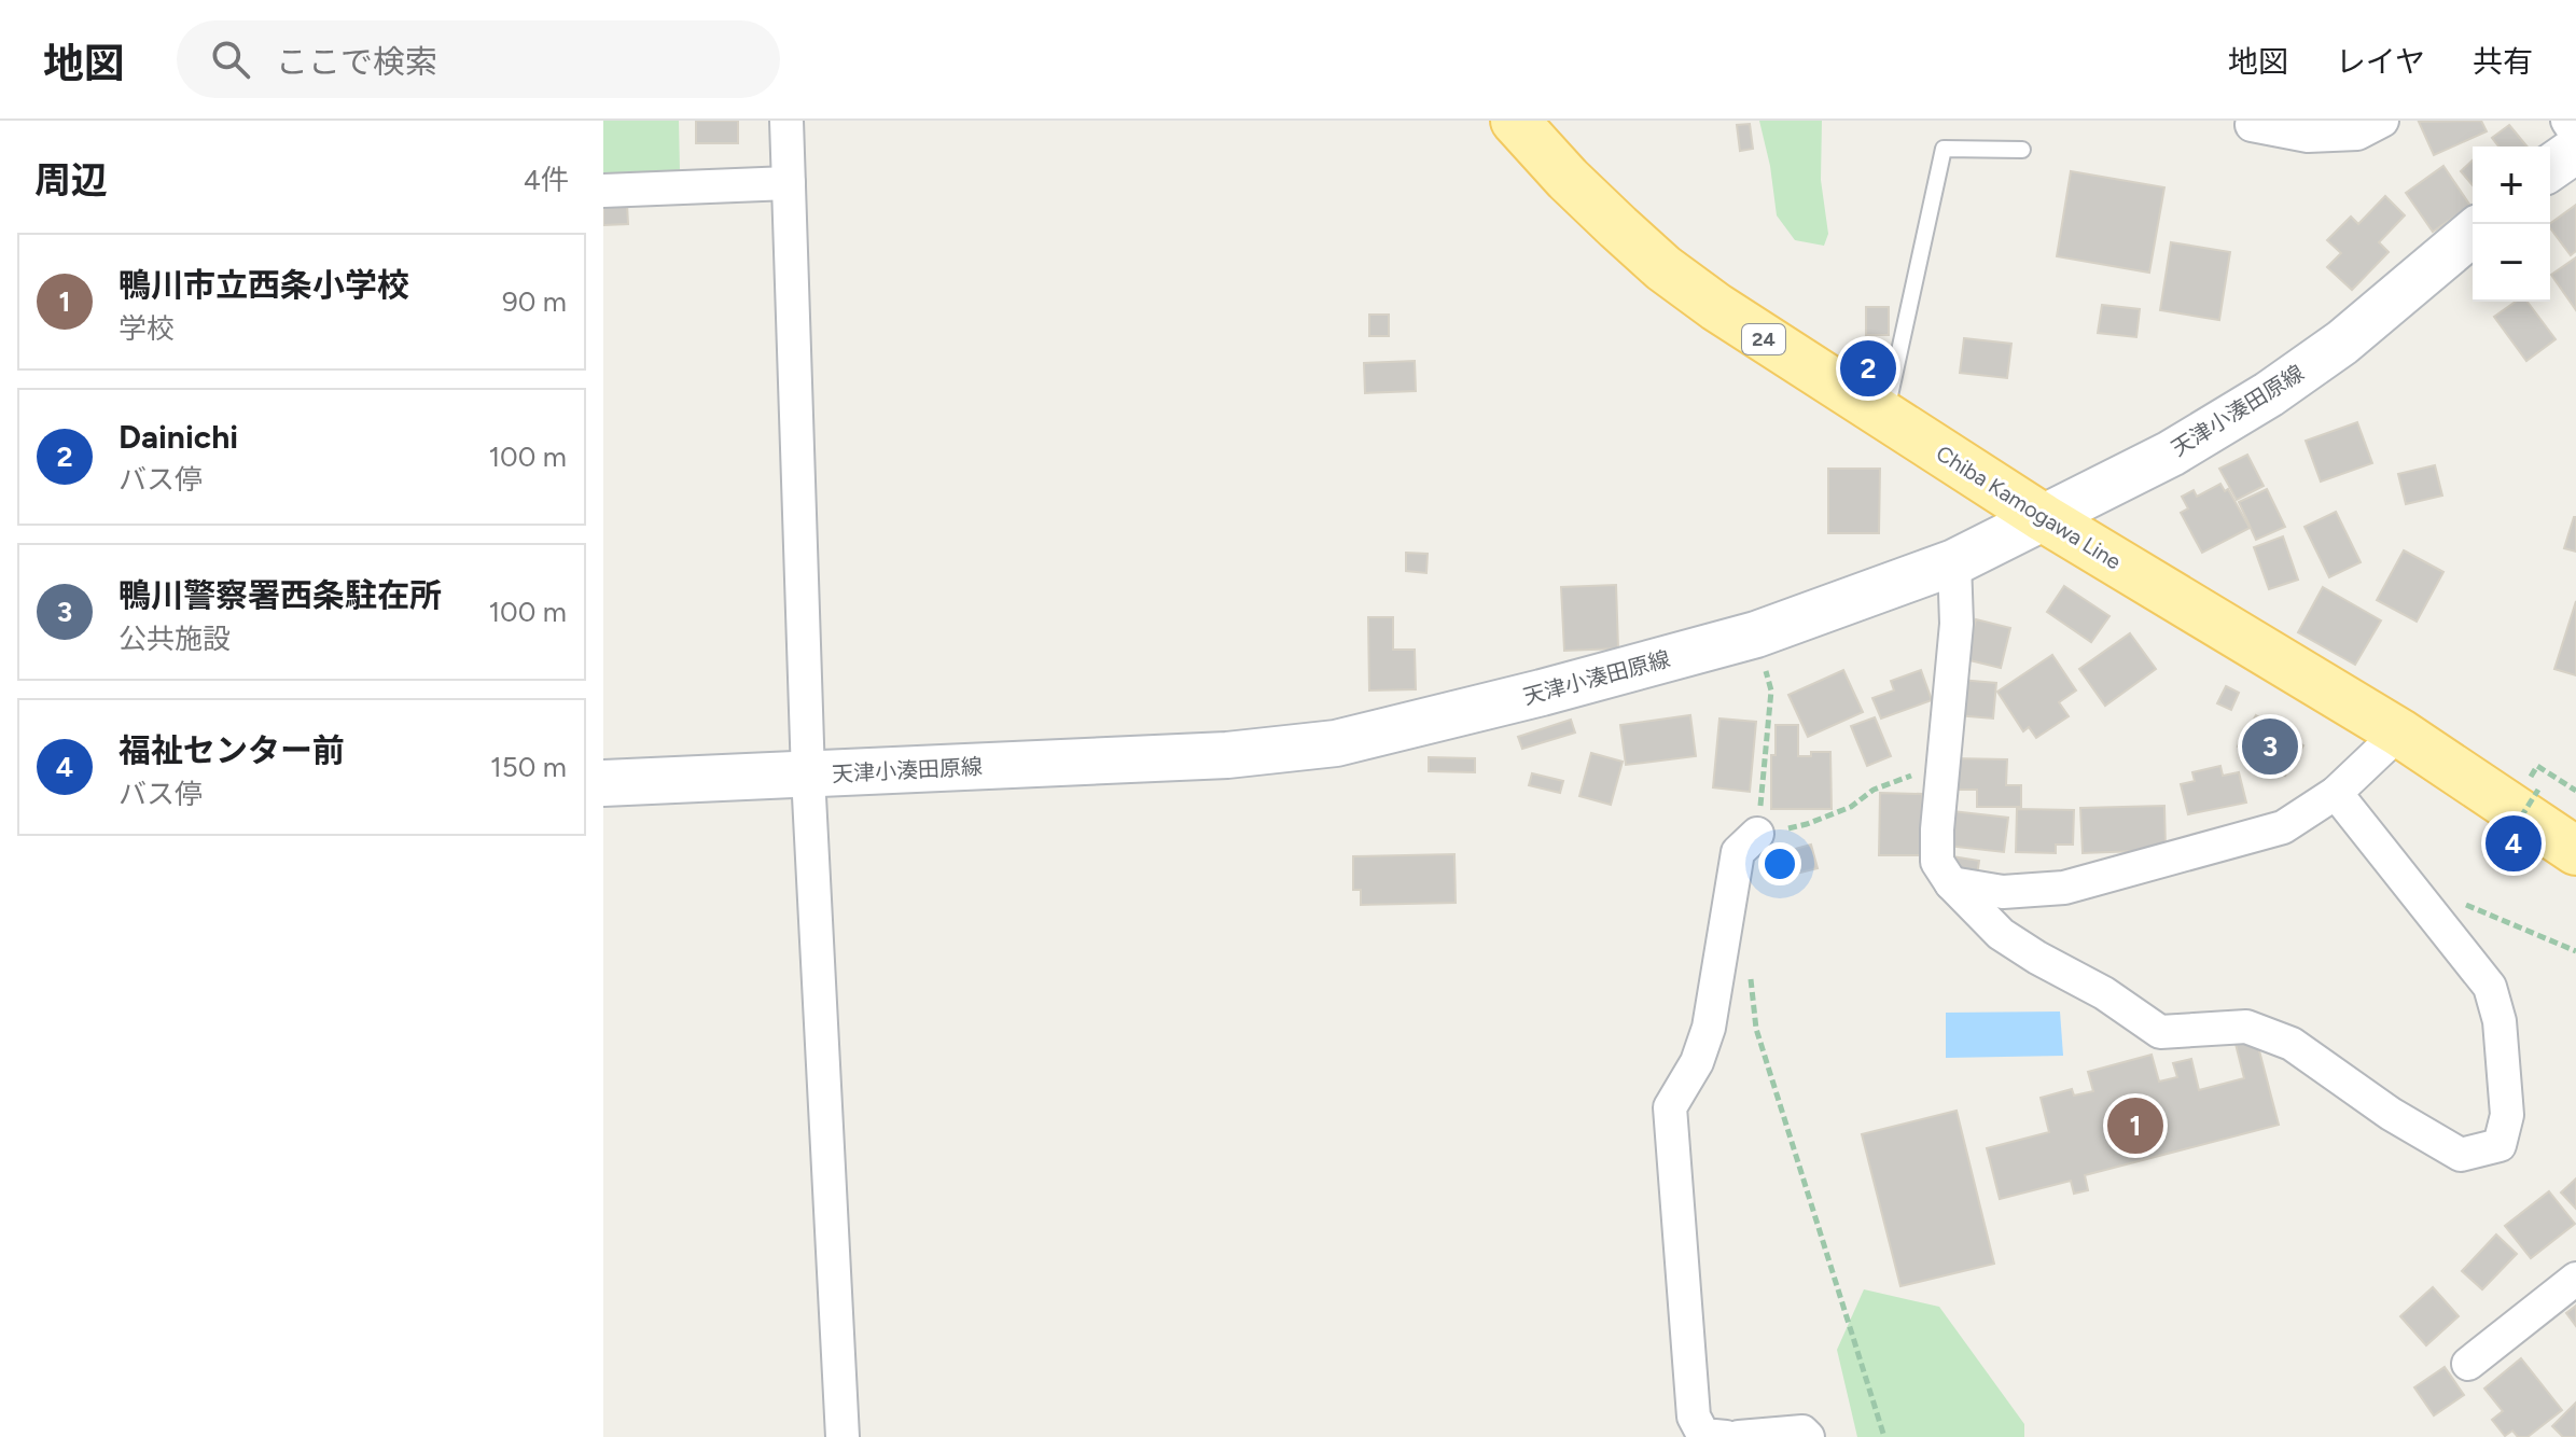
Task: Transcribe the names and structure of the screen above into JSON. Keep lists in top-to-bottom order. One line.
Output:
{"streets":{"main road":["24","天津小湊田原線","Chiba Kamogawa Line"]},"crossings":[["天津小湊田原線","Chiba Kamogawa Line"]],"page":{"header":"地図","search":"ここで検索","nav":["地図","レイヤ","共有"],"heading":["周辺","4件"],"map_buttons":["+","−"],"list":[{"mark":"1","name":"鴨川市立西条小学校","note":"学校","value":"90 m"},{"mark":"2","name":"Dainichi","note":"バス停","value":"100 m"},{"mark":"3","name":"鴨川警察署西条駐在所","note":"公共施設","value":"100 m"},{"mark":"4","name":"福祉センター前","note":"バス停","value":"150 m"}],"pins":["2","3","4","1"]}}
